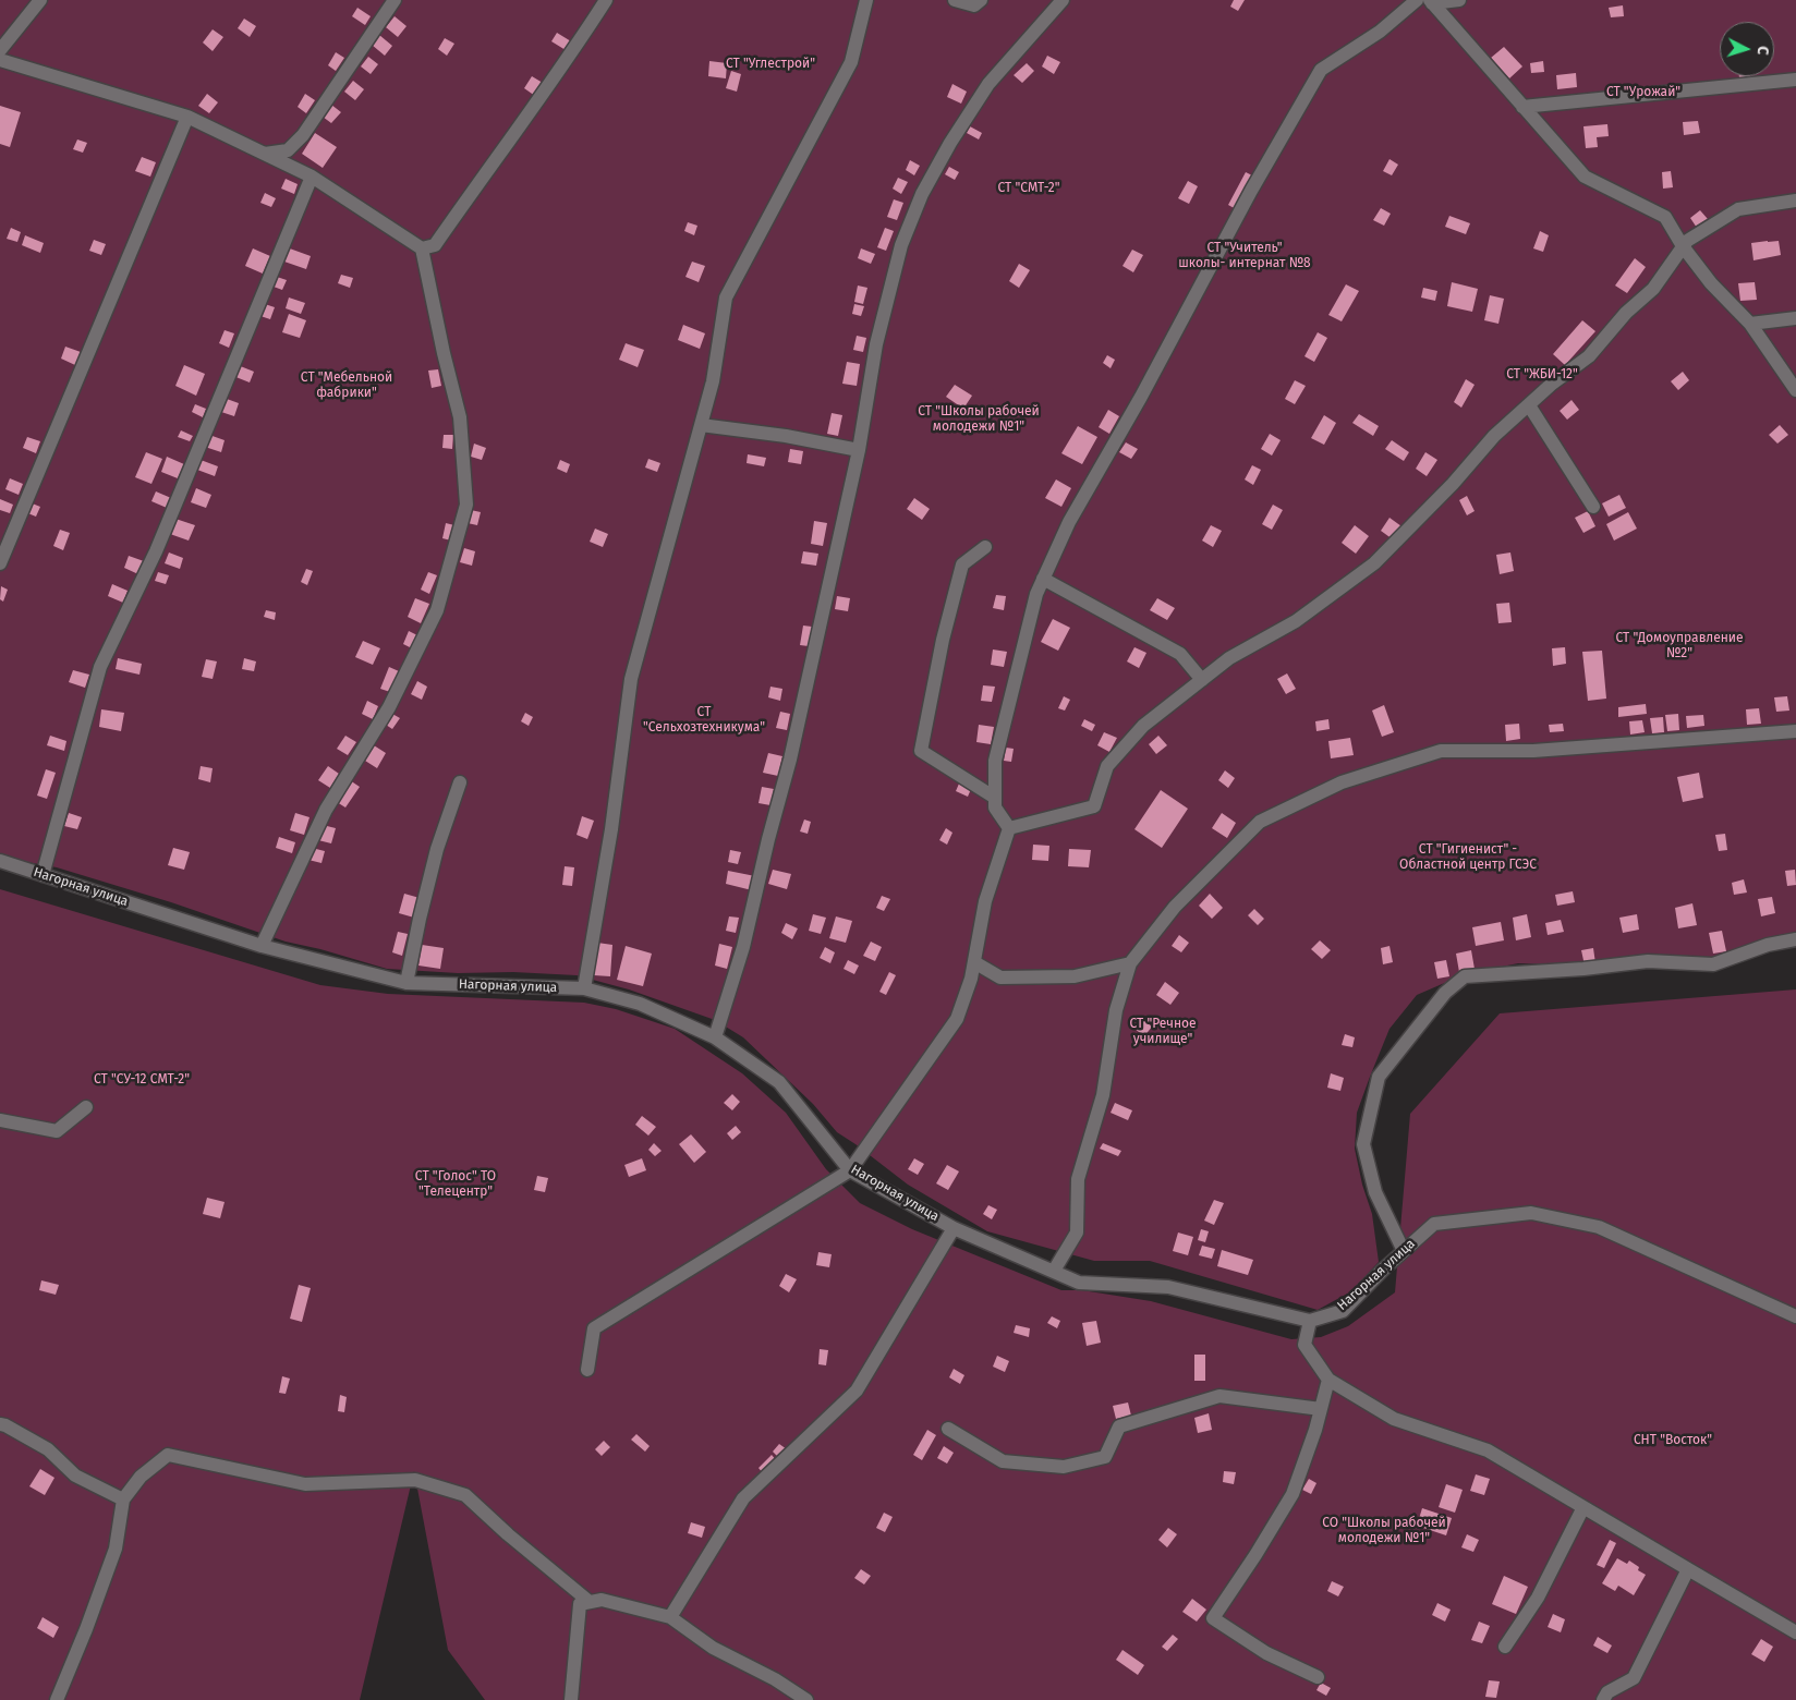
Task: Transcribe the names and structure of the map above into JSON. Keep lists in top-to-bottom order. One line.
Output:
{"streets":{"street":["Нагорная улица"]},"parks":["СТ \"Углестрой\"","СТ \"Урожай\"","СТ \"СМТ-2\"","СТ \"Учитель\" школы- интернат №8","СТ \"ЖБИ-12\"","СТ \"Мебельной фабрики\"","СТ \"Школы рабочей молодежи №1\"","СТ \"Домоуправление №2\"","СТ \"Сельхозтехникума\"","СТ \"Гигиенист\" - Областной центр ГСЭС","СТ \"Речное училище\"","СТ \"СУ-12 СМТ-2\"","СТ \"Голос\" ТО \"Телецентр\"","СНТ \"Восток\"","СО \"Школы рабочей молодежи №1\""],"north":"right"}
